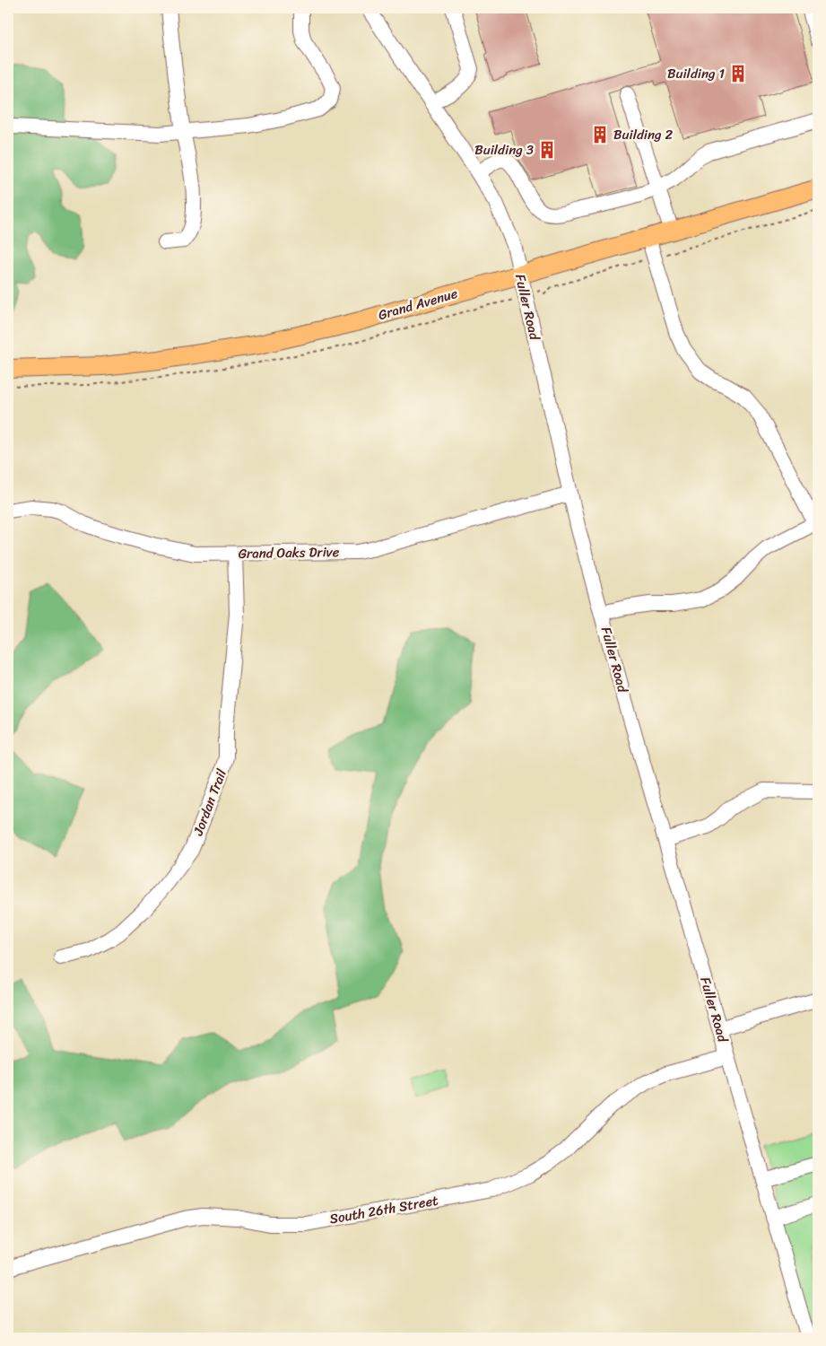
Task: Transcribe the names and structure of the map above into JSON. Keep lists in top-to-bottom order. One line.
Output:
{"streets":{"main road":["Grand Avenue"],"street":["Fuller Road","Grand Oaks Drive","Jordan Trail","South 26th Street"]},"crossings":[["Grand Avenue","Fuller Road"],["Fuller Road","Grand Oaks Drive"],["Fuller Road","South 26th Street"],["Grand Oaks Drive","Jordan Trail"]],"places":{"building":["Building 1","Building 2","Building 3"]}}
